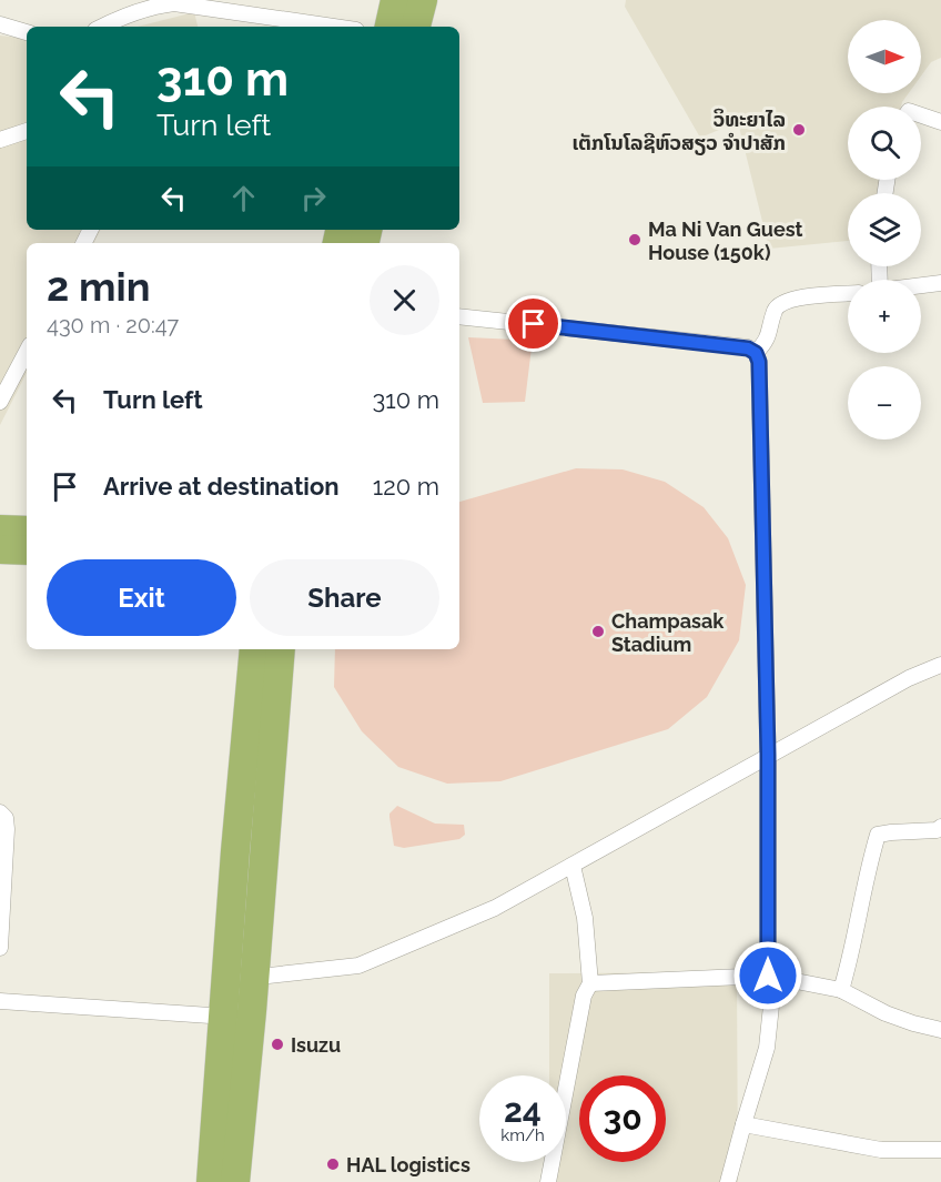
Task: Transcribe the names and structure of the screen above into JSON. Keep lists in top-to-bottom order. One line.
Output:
{"places":["ວິທະຍາໄລ ເຕັກໂນໂລຊີຫົວສຽວ ຈຳປາສັກ","Ma Ni Van Guest House (150k)","Champasak Stadium","Isuzu","HAL logistics"],"north":"right","page":{"map_buttons":["+","−"],"turn":["310 m","Turn left"],"heading":["2 min","430 m · 20:47"],"list":[{"name":"Turn left","value":"310 m"},{"name":"Arrive at destination","value":"120 m"}],"buttons":["Exit","Share"],"speed":"24 km/h","limit":"30"}}
